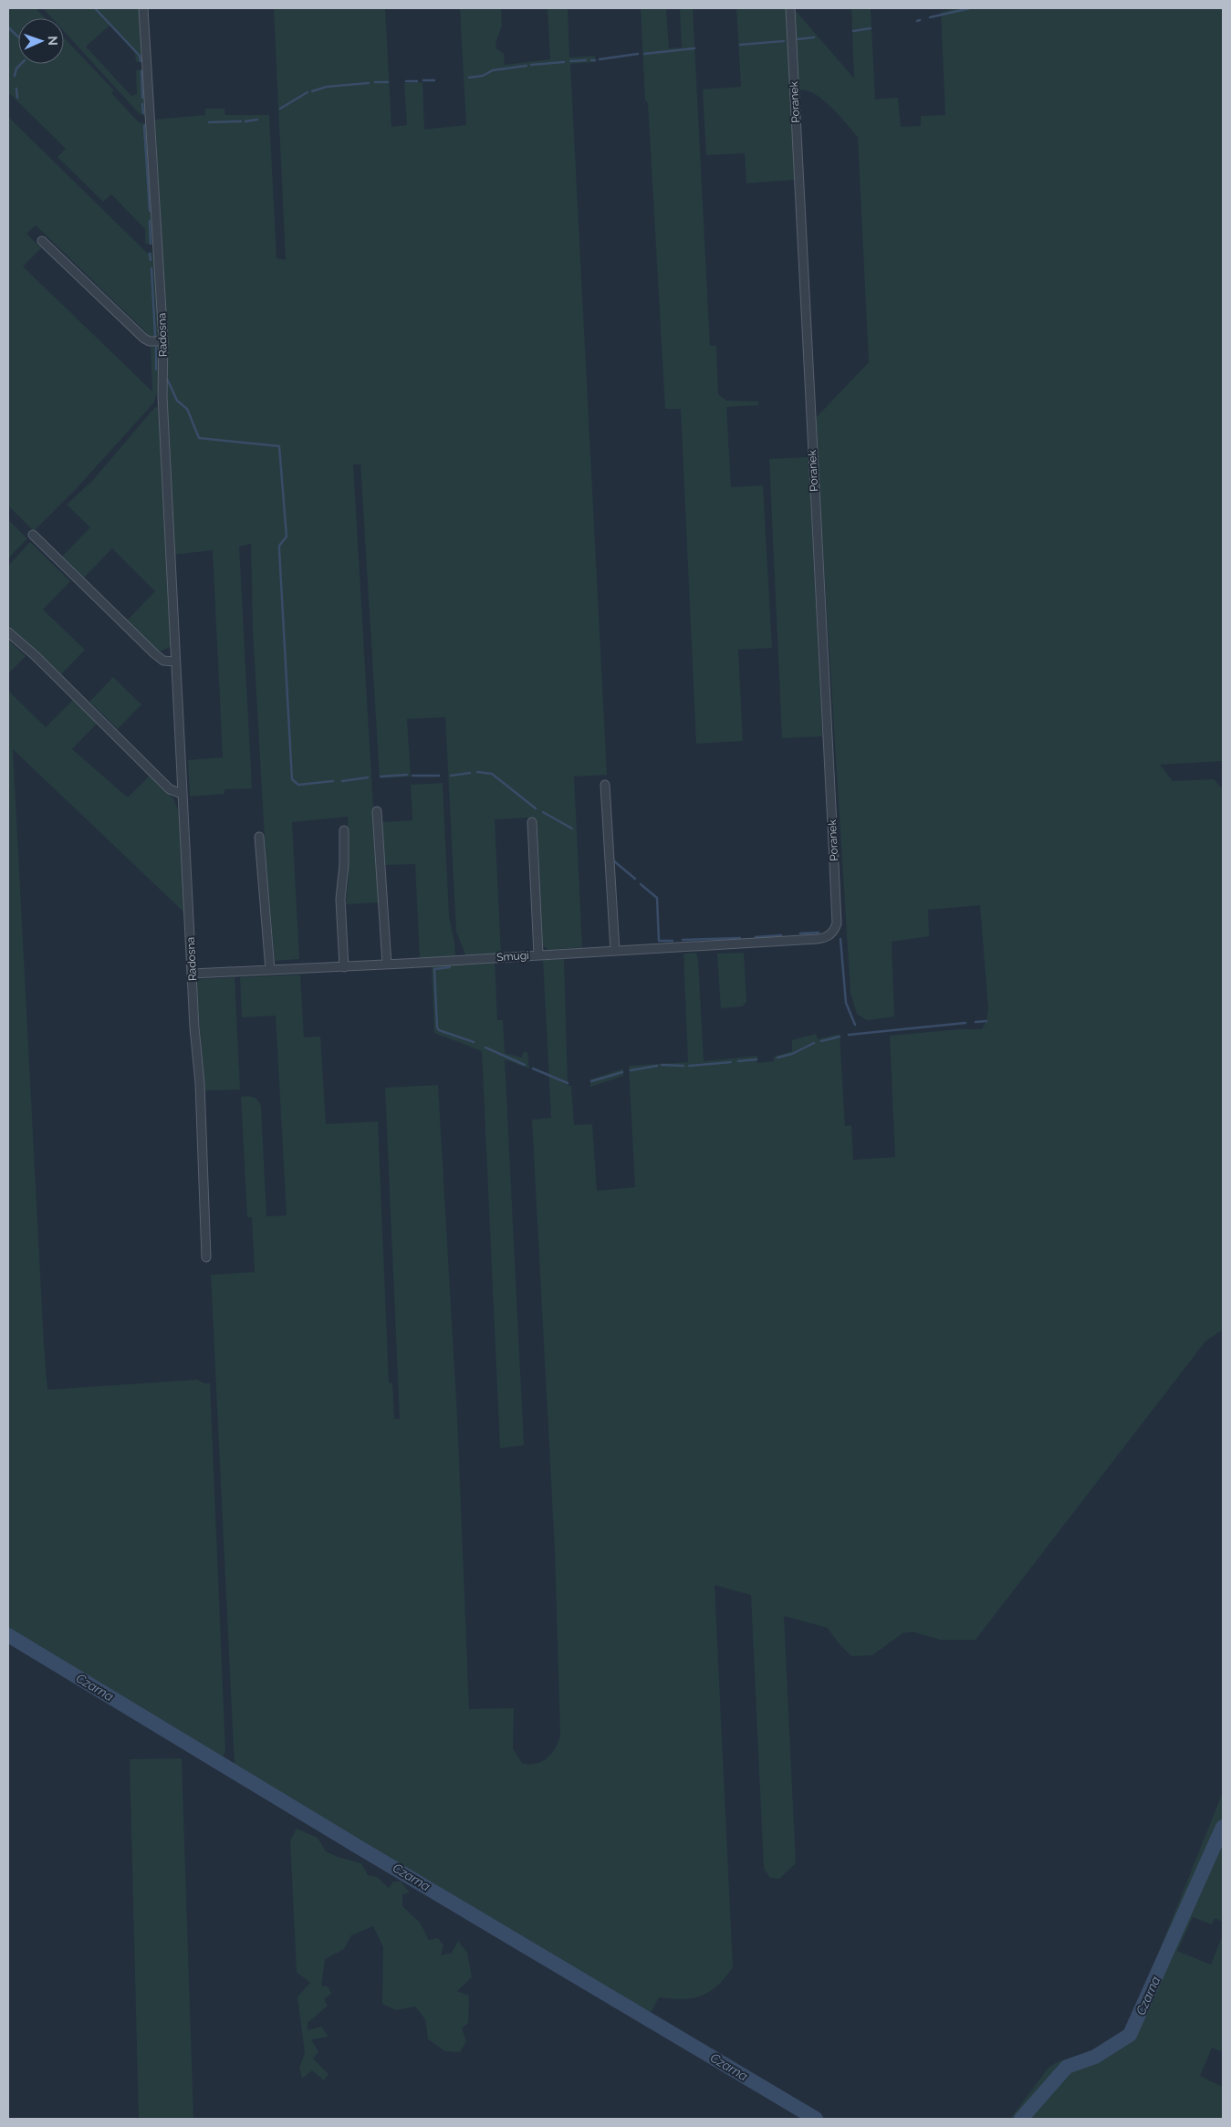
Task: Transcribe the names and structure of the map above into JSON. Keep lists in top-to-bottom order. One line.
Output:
{"streets":{"street":["Poranek","Radosna","Smugi"]},"crossings":[["Poranek","Smugi"],["Radosna","Smugi"]],"water":["Czarna"],"north":"right"}
